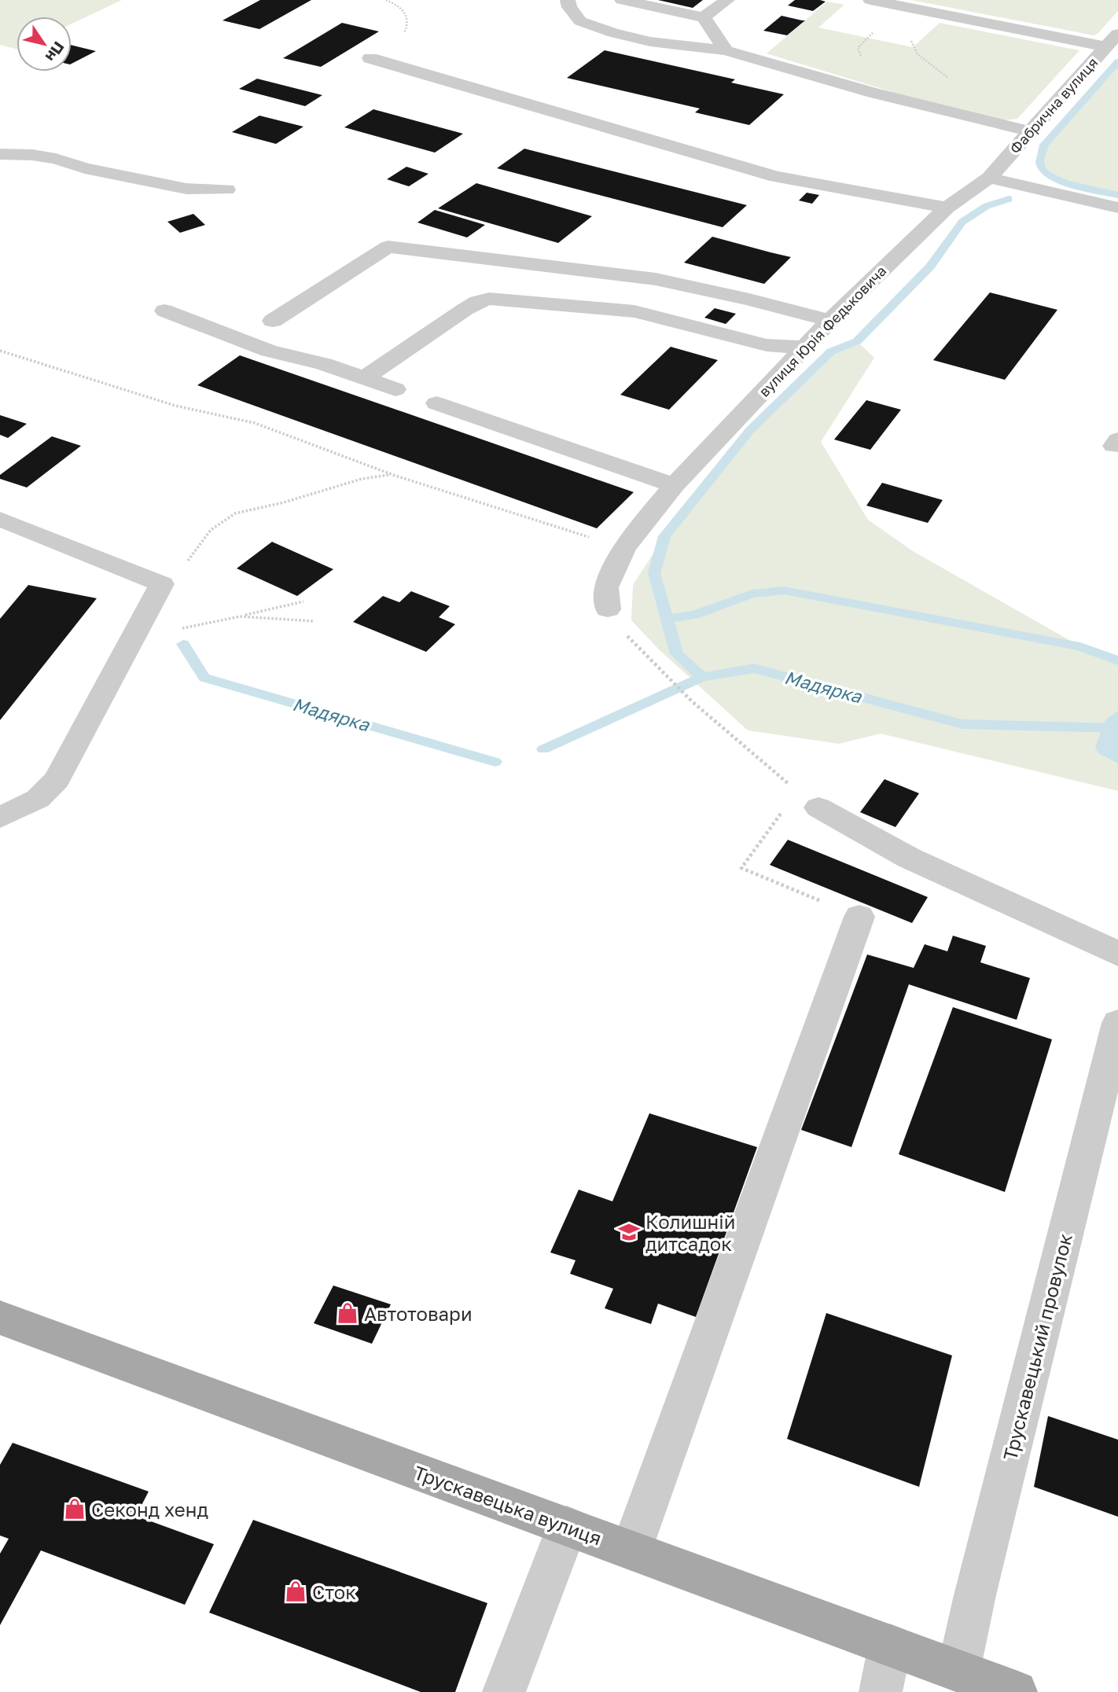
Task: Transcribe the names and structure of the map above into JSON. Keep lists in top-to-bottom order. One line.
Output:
{"streets":{"main road":["Трускавецька вулиця"],"street":["Фабрична вулиця","вулиця Юрія Федьковича","Трускавецький провулок"]},"crossings":[["Фабрична вулиця","вулиця Юрія Федьковича"],["Трускавецький провулок","Трускавецька вулиця"]],"water":["Мадярка"],"places":{"school or university":["Колишній дитсадок"],"shop":["Автотовари","Секонд хенд","Сток"]},"north":"bottom right"}
